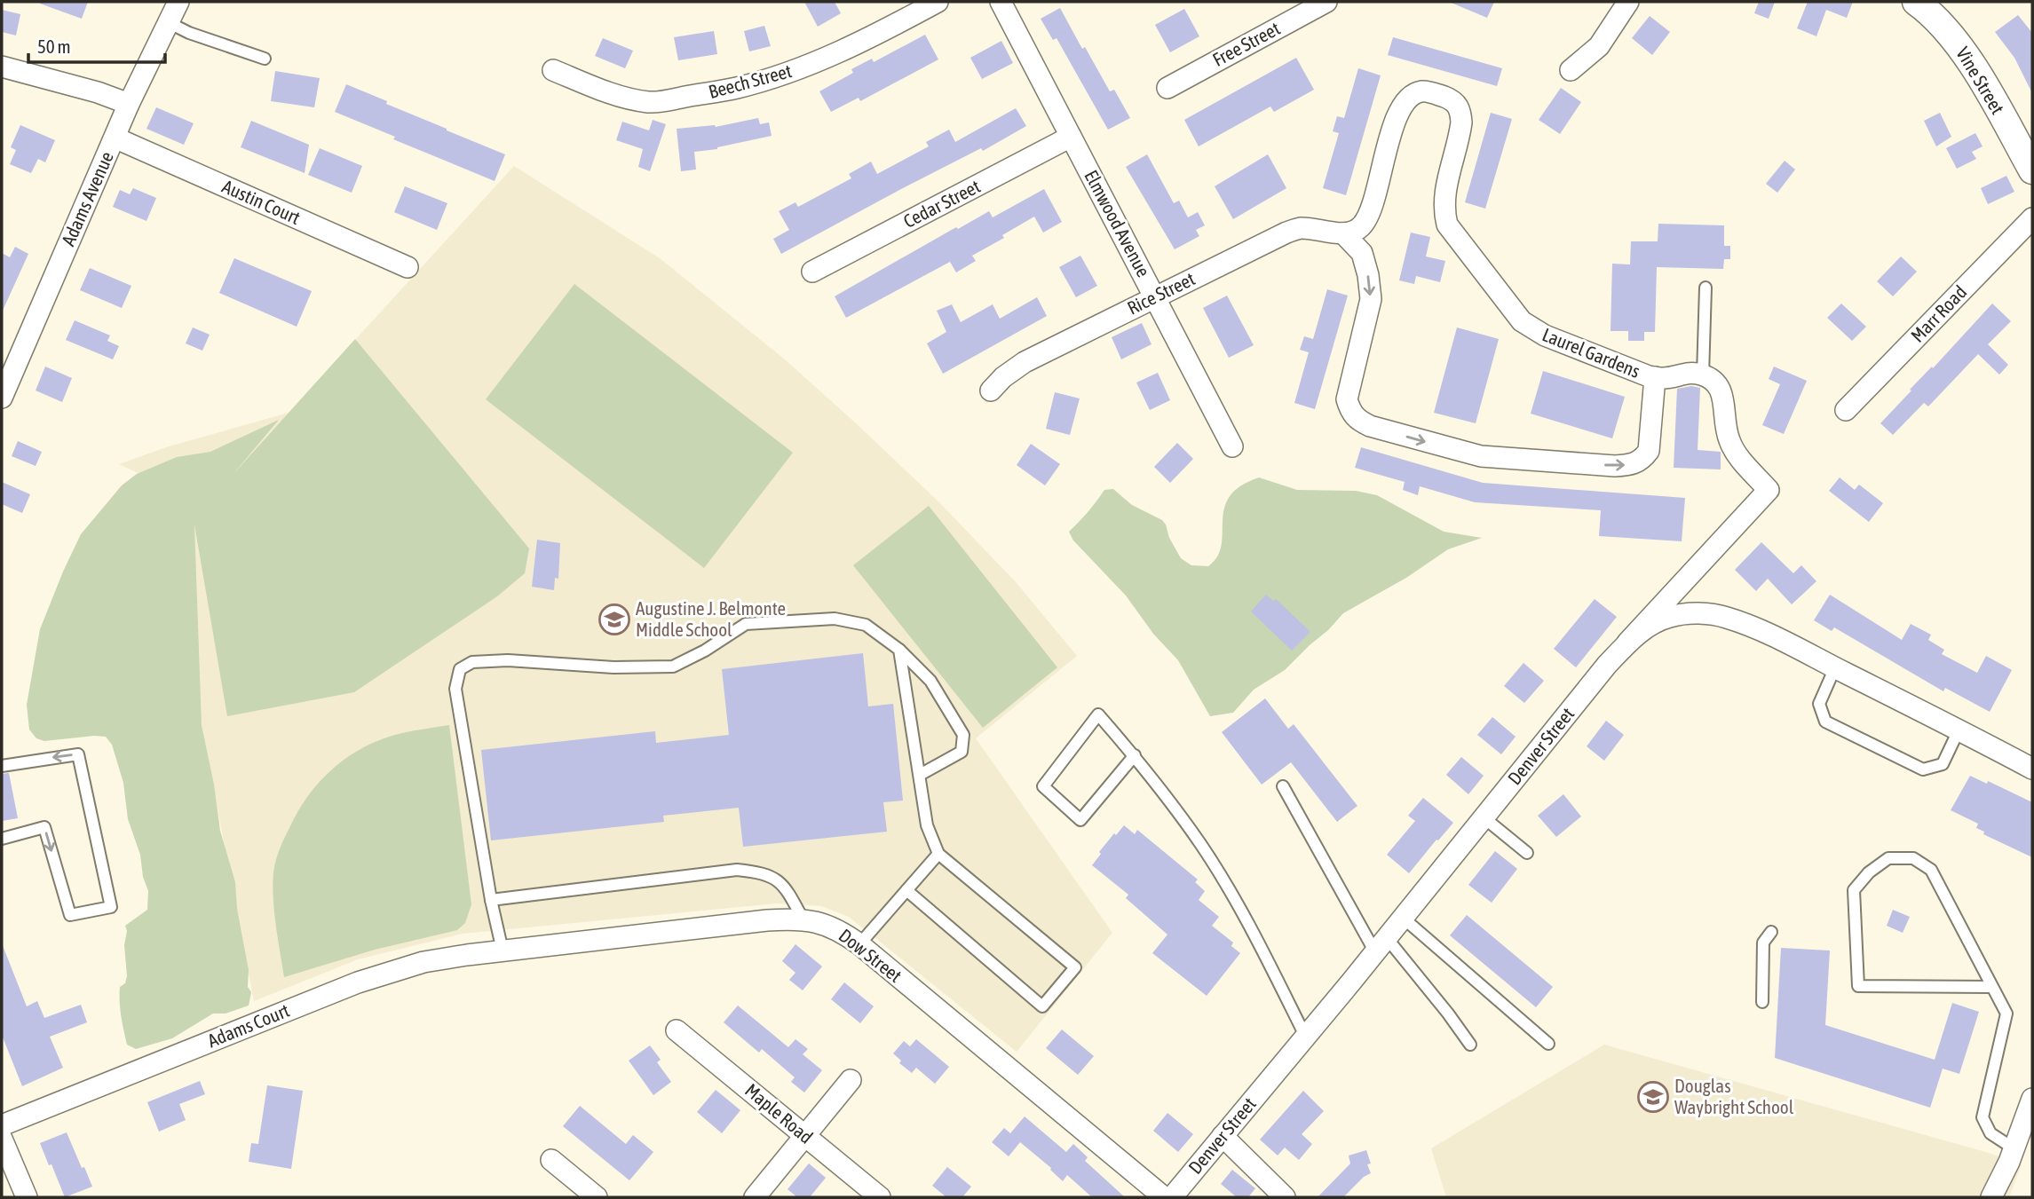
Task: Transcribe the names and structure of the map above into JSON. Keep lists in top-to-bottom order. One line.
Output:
{"streets":{"street":["Free Street","Vine Street","Beech Street","Adams Avenue","Austin Court","Cedar Street","Elmwood Avenue","Rice Street","Marr Road","Laurel Gardens","Denver Street","Dow Street","Adams Court","Maple Road"]},"crossings":[["Adams Avenue","Austin Court"],["Cedar Street","Elmwood Avenue"],["Elmwood Avenue","Rice Street"],["Rice Street","Laurel Gardens"],["Dow Street","Adams Court"]],"places":{"school or university":["Augustine J. Belmonte Middle School","Douglas Waybright School"]},"scale_bar":"50 m"}
